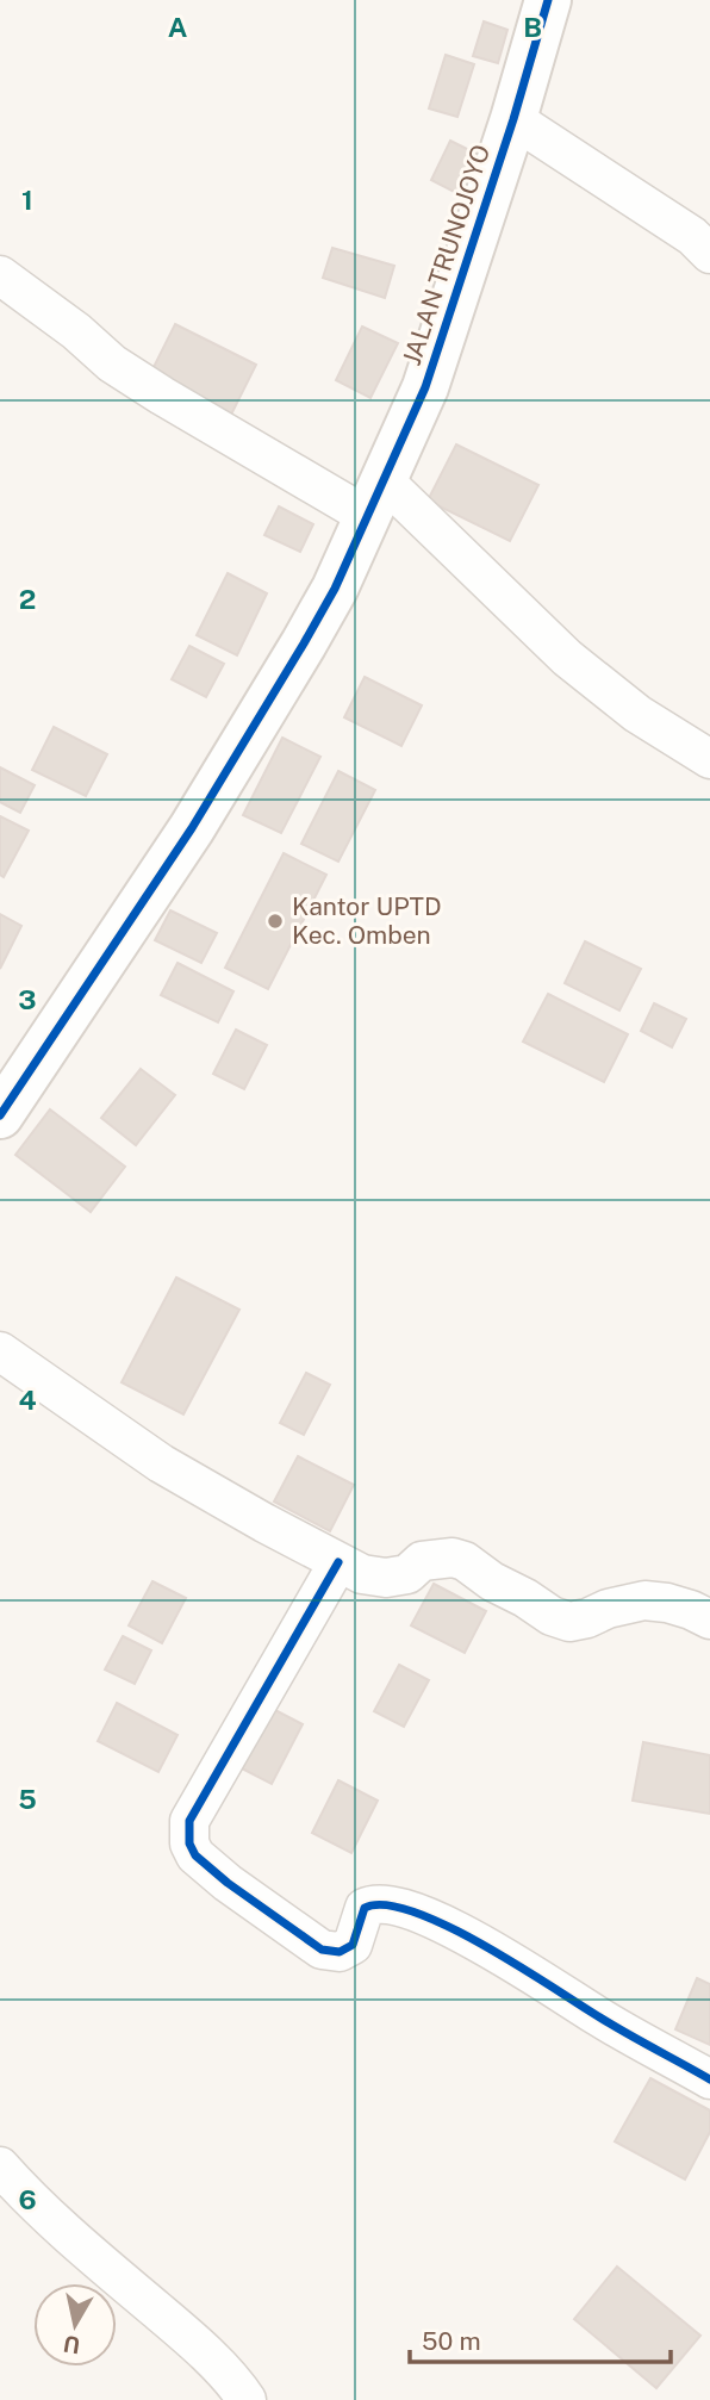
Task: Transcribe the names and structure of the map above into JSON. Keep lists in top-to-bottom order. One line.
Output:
{"streets":{"street":["JALAN TRUNOJOYO"]},"places":["Kantor UPTD Kec. Omben"],"scale_bar":"50 m","north":"bottom","grid":{"columns":["A","B"],"rows":["1","2","3","4","5","6"]}}
